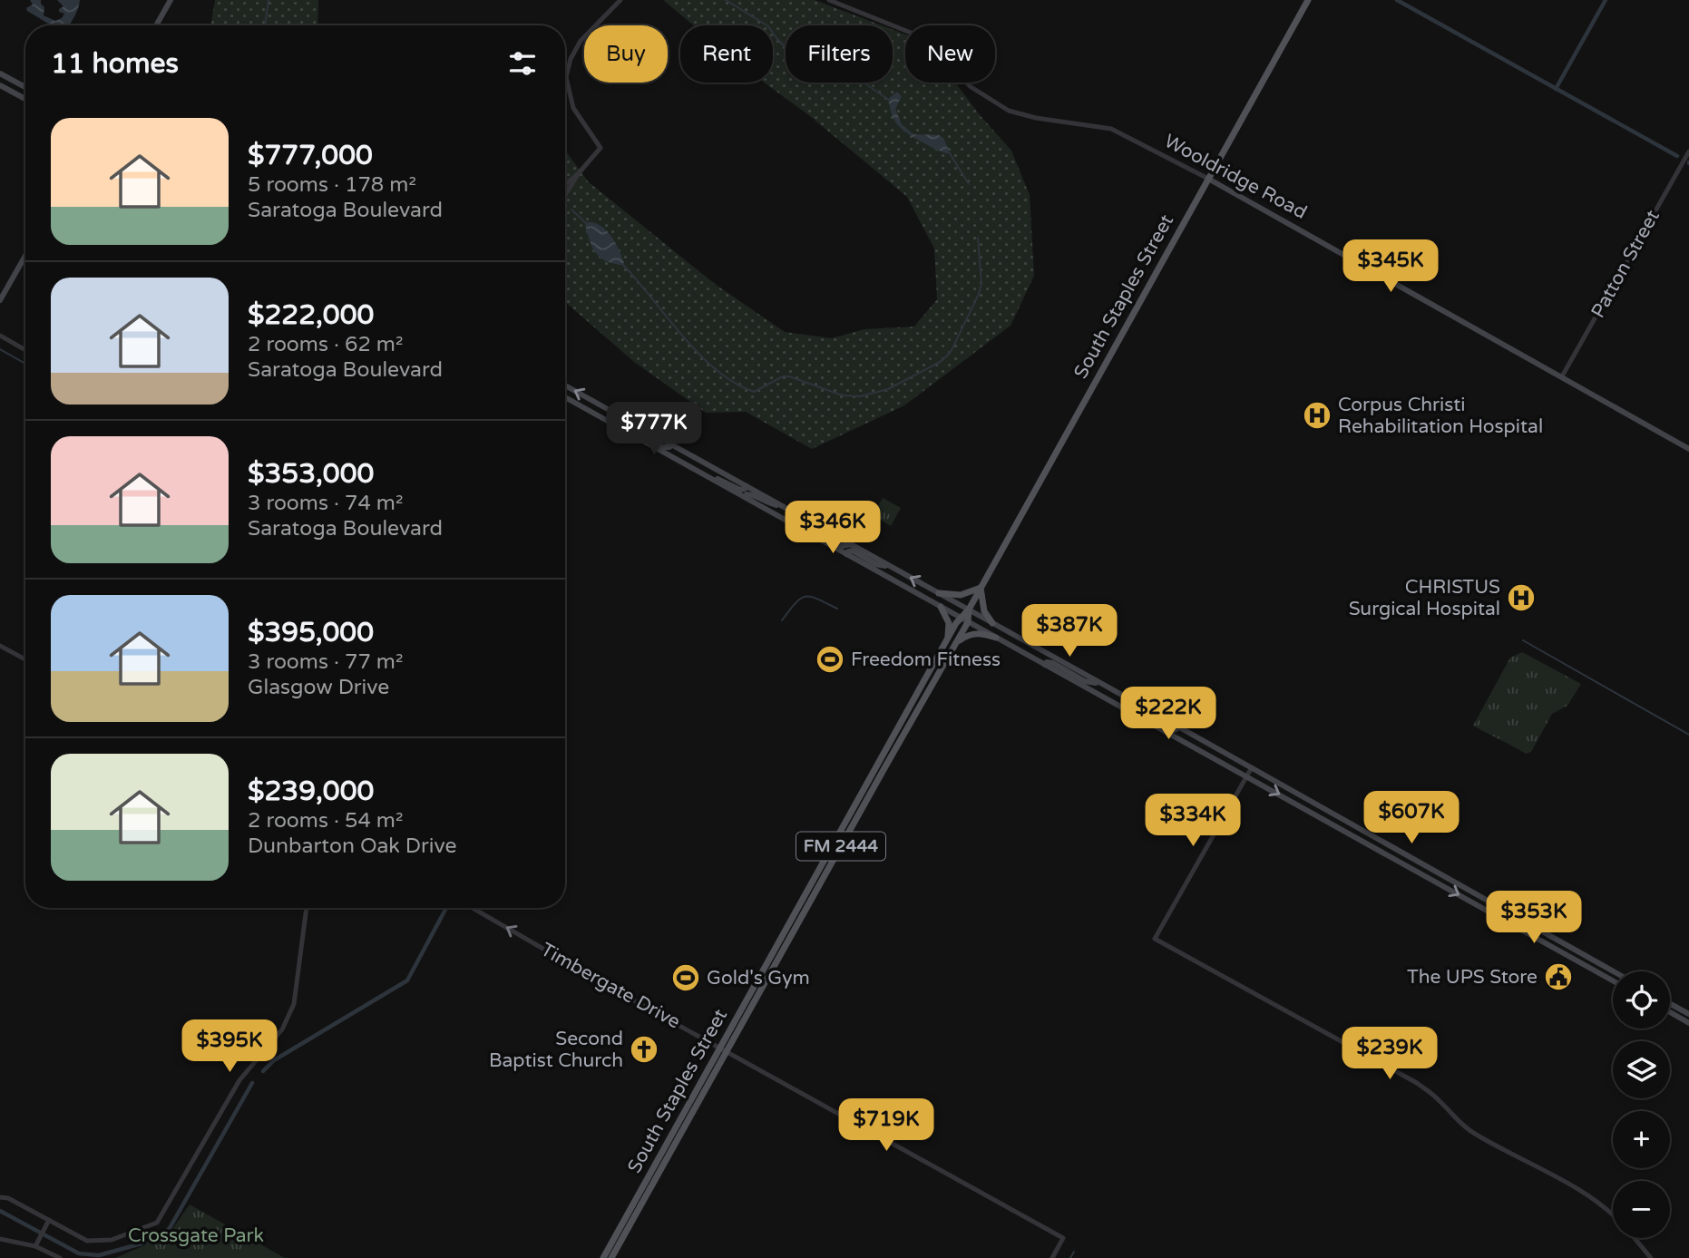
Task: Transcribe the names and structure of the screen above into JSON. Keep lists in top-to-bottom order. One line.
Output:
{"streets":{"main road":["Wooldridge Road","South Staples Street","FM 2444"],"street":["Patton Street","Timbergate Drive"]},"crossings":[["Wooldridge Road","Patton Street"],["Wooldridge Road","South Staples Street"],["South Staples Street","Timbergate Drive"]],"one_way":["Timbergate Drive"],"parks":["Crossgate Park"],"places":{"hospital":["Corpus Christi Rehabilitation Hospital","CHRISTUS Surgical Hospital"],"sports":["Freedom Fitness","Gold's Gym"],"public building":["The UPS Store"],"church":["Second Baptist Church"]},"page":{"chip":["Buy","Rent","Filters","New"],"heading":"11 homes","list":[{"name":"$777,000","note":"5 rooms · 178 m² · Saratoga Boulevard"},{"name":"$222,000","note":"2 rooms · 62 m² · Saratoga Boulevard"},{"name":"$353,000","note":"3 rooms · 74 m² · Saratoga Boulevard"},{"name":"$395,000","note":"3 rooms · 77 m² · Glasgow Drive"},{"name":"$239,000","note":"2 rooms · 54 m² · Dunbarton Oak Drive"}],"price":["$345K","$777K","$346K","$387K","$222K","$607K","$334K","$353K","$395K","$239K","$719K"],"map_buttons":["+","−"]}}
